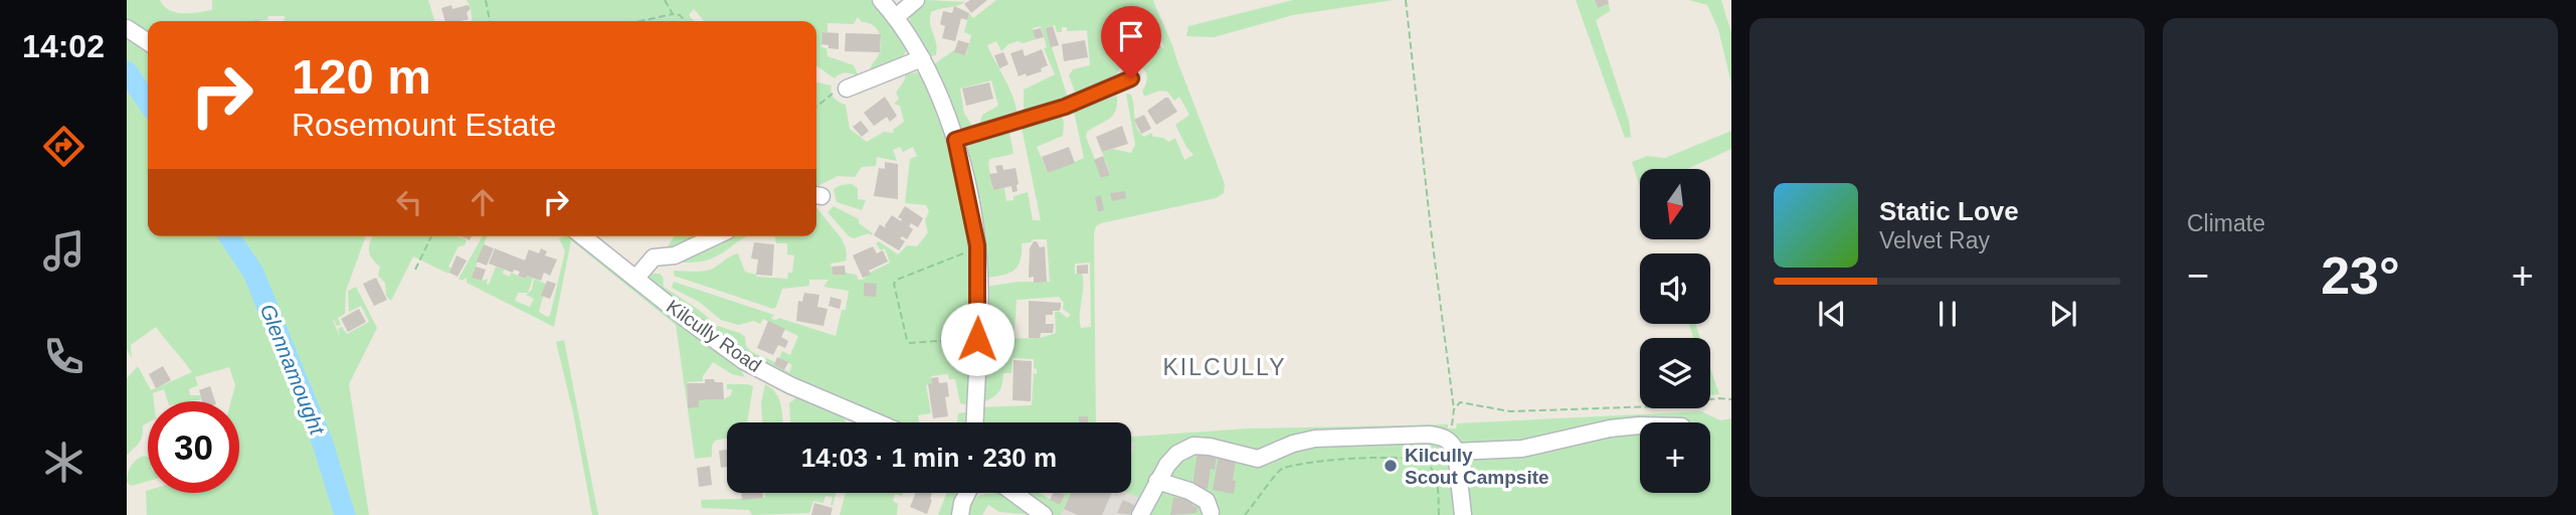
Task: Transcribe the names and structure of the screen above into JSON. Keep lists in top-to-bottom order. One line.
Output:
{"streets":{"street":["Kilcully Road"]},"districts":["KILCULLY"],"water":["Glennamought"],"places":["Kilcully Scout Campsite"],"north":"bottom","page":{"tabs":"14:02","tile":"Climate","turn":["120 m","Rosemount Estate"],"map_buttons":"+","song":["Static Love","Velvet Ray"],"heat":["−","23°","+"],"limit":"30","trip":"14:03 · 1 min · 230 m"}}
